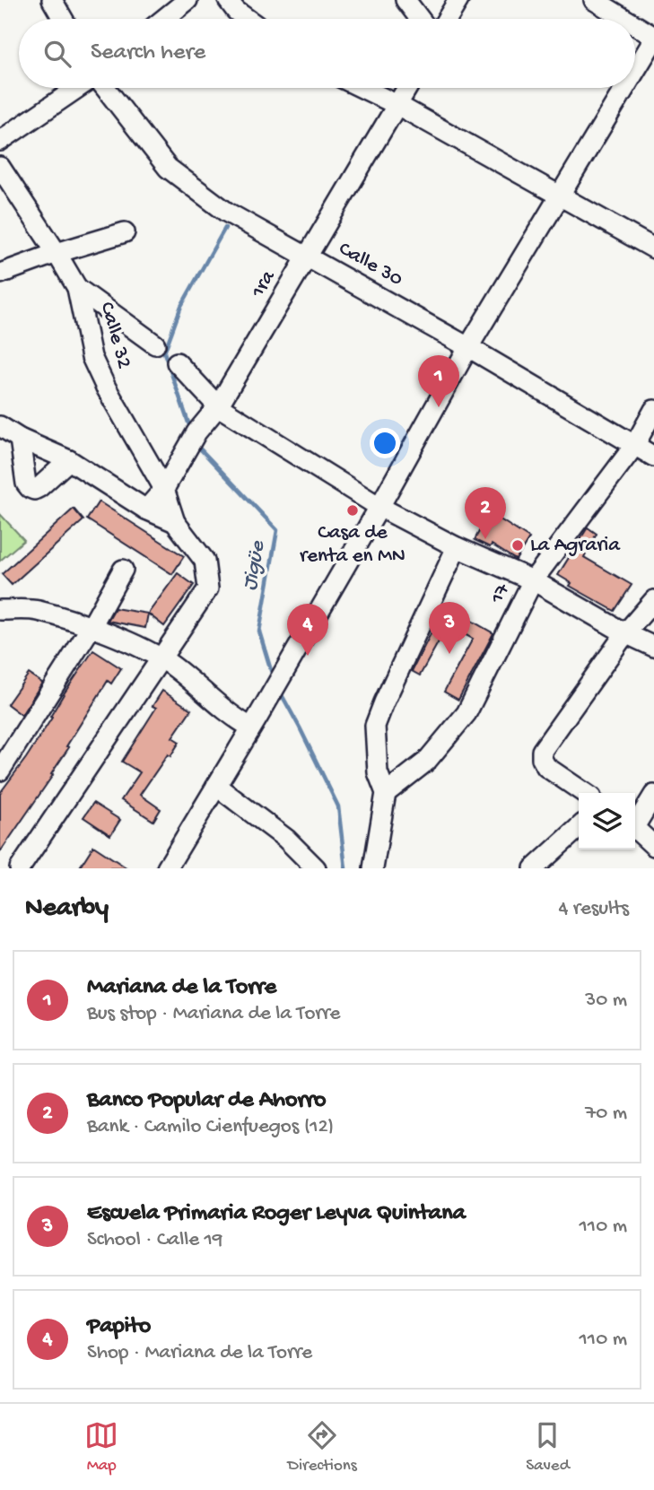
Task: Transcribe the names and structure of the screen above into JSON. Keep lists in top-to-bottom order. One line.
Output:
{"streets":{"street":["Calle 30","1ra","Calle 32","17"]},"crossings":[["Calle 30","1ra"],["Calle 30","17"],["1ra","Calle 32"]],"water":["Jigüe"],"places":["Casa de renta en MN","La Agraria"],"page":{"search":"Search here","pins":["1","2","3","4"],"heading":["Nearby","4 results"],"list":[{"mark":"1","name":"Mariana de la Torre","note":"Bus stop · Mariana de la Torre","value":"30 m"},{"mark":"2","name":"Banco Popular de Ahorro","note":"Bank · Camilo Cienfuegos (12)","value":"70 m"},{"mark":"3","name":"Escuela Primaria Roger Leyva Quintana","note":"School · Calle 19","value":"110 m"},{"mark":"4","name":"Papito","note":"Shop · Mariana de la Torre","value":"110 m"}],"nav":["Map","Directions","Saved"]}}
